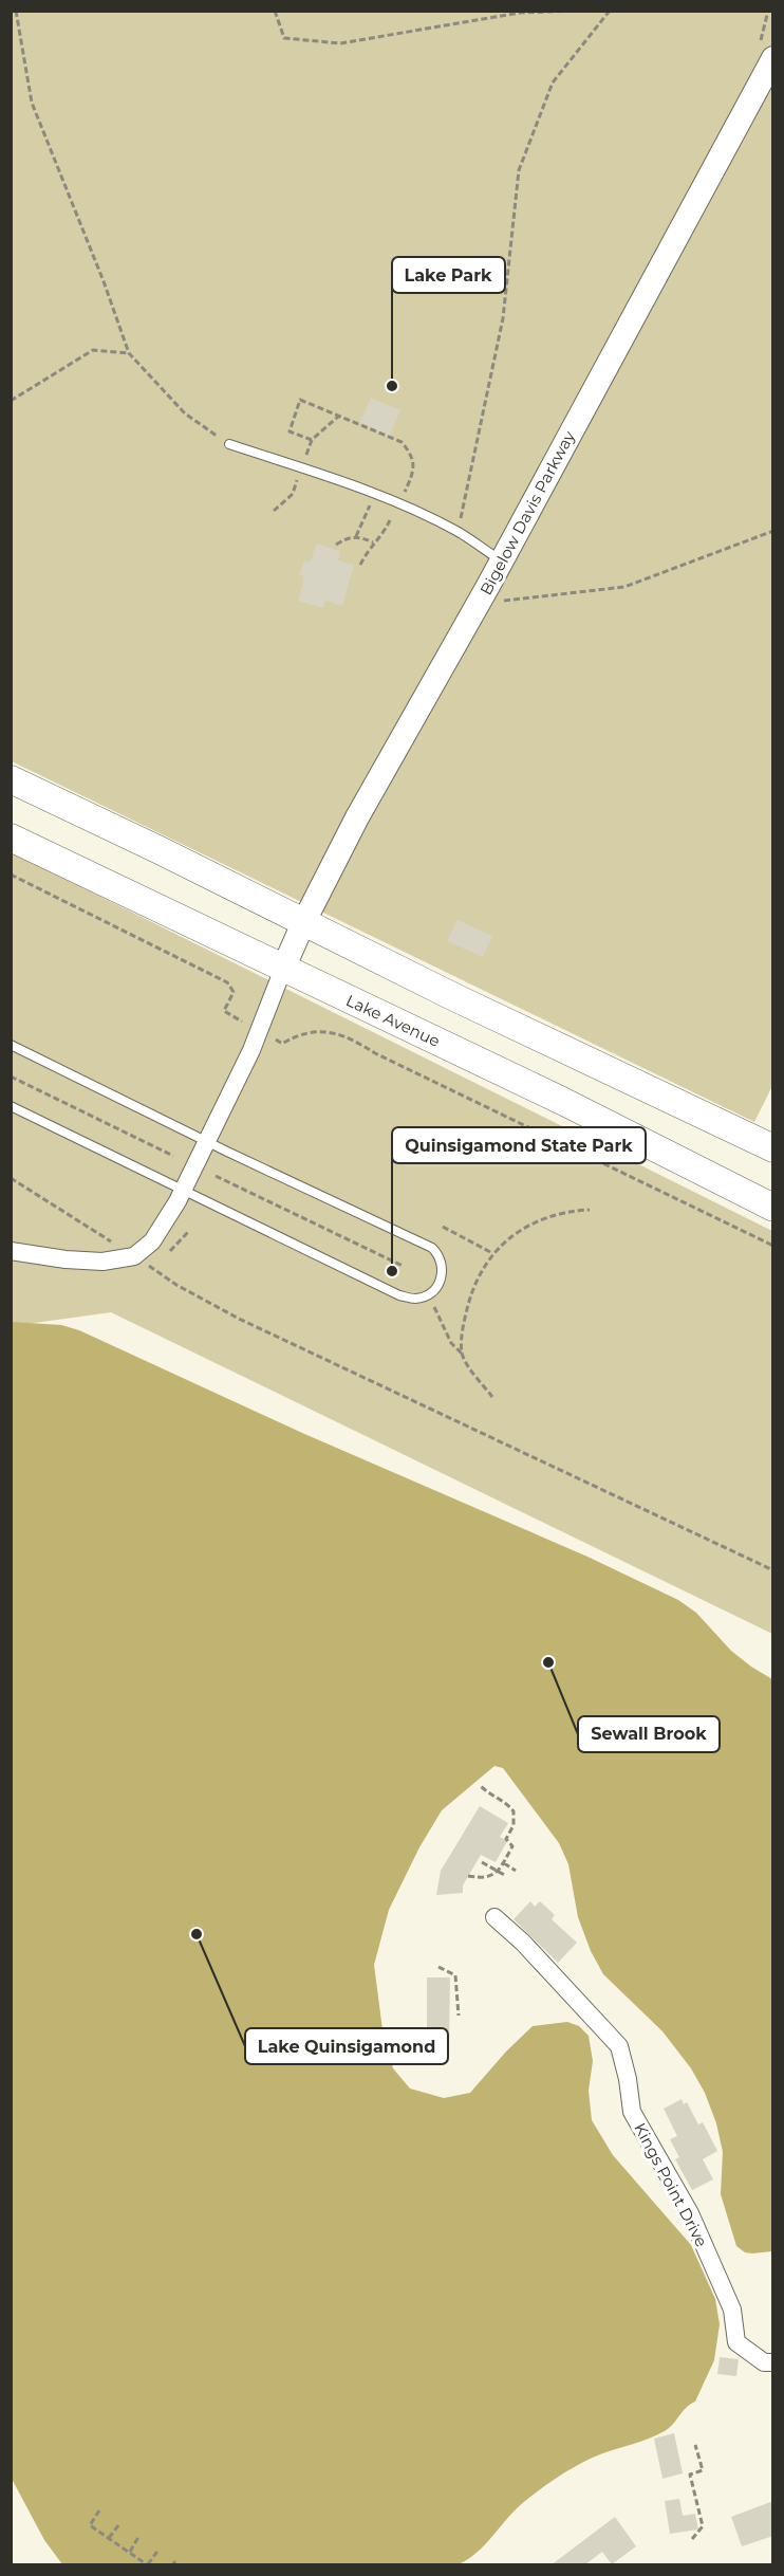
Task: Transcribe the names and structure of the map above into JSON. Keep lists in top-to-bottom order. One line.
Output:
{"streets":{"main road":["Bigelow Davis Parkway","Lake Avenue"],"street":["Kings Point Drive"]},"crossings":[["Bigelow Davis Parkway","Lake Avenue"]],"places":["Lake Park","Quinsigamond State Park","Sewall Brook","Lake Quinsigamond"]}
